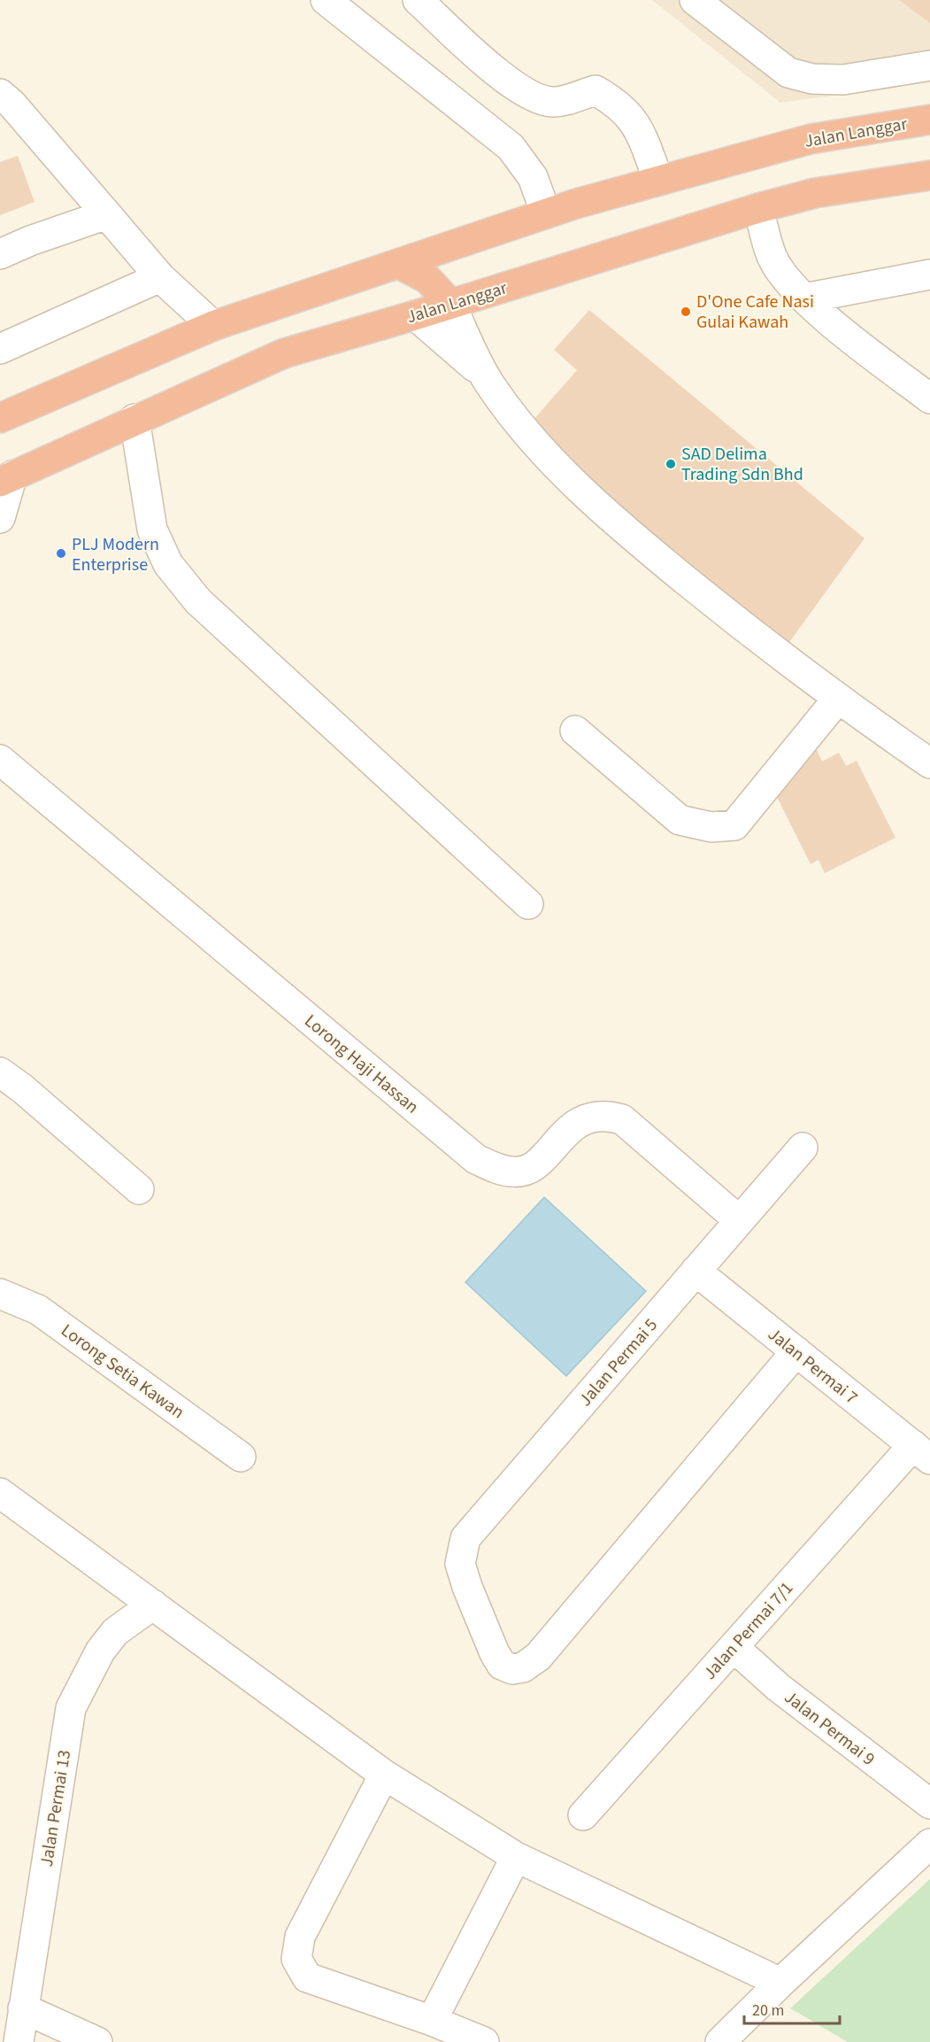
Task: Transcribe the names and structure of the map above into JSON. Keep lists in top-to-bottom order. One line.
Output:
{"streets":{"highway":["Jalan Langgar"],"street":["Lorong Haji Hassan","Jalan Permai 5","Jalan Permai 7","Lorong Setia Kawan","Jalan Permai 7/1","Jalan Permai 9","Jalan Permai 13"]},"crossings":[["Lorong Haji Hassan","Jalan Permai 5"],["Jalan Permai 5","Jalan Permai 7"],["Jalan Permai 7","Jalan Permai 7/1"],["Jalan Permai 7/1","Jalan Permai 9"]],"places":["D'One Cafe Nasi Gulai Kawah","SAD Delima Trading Sdn Bhd","PLJ Modern Enterprise"],"scale_bar":"20 m"}
